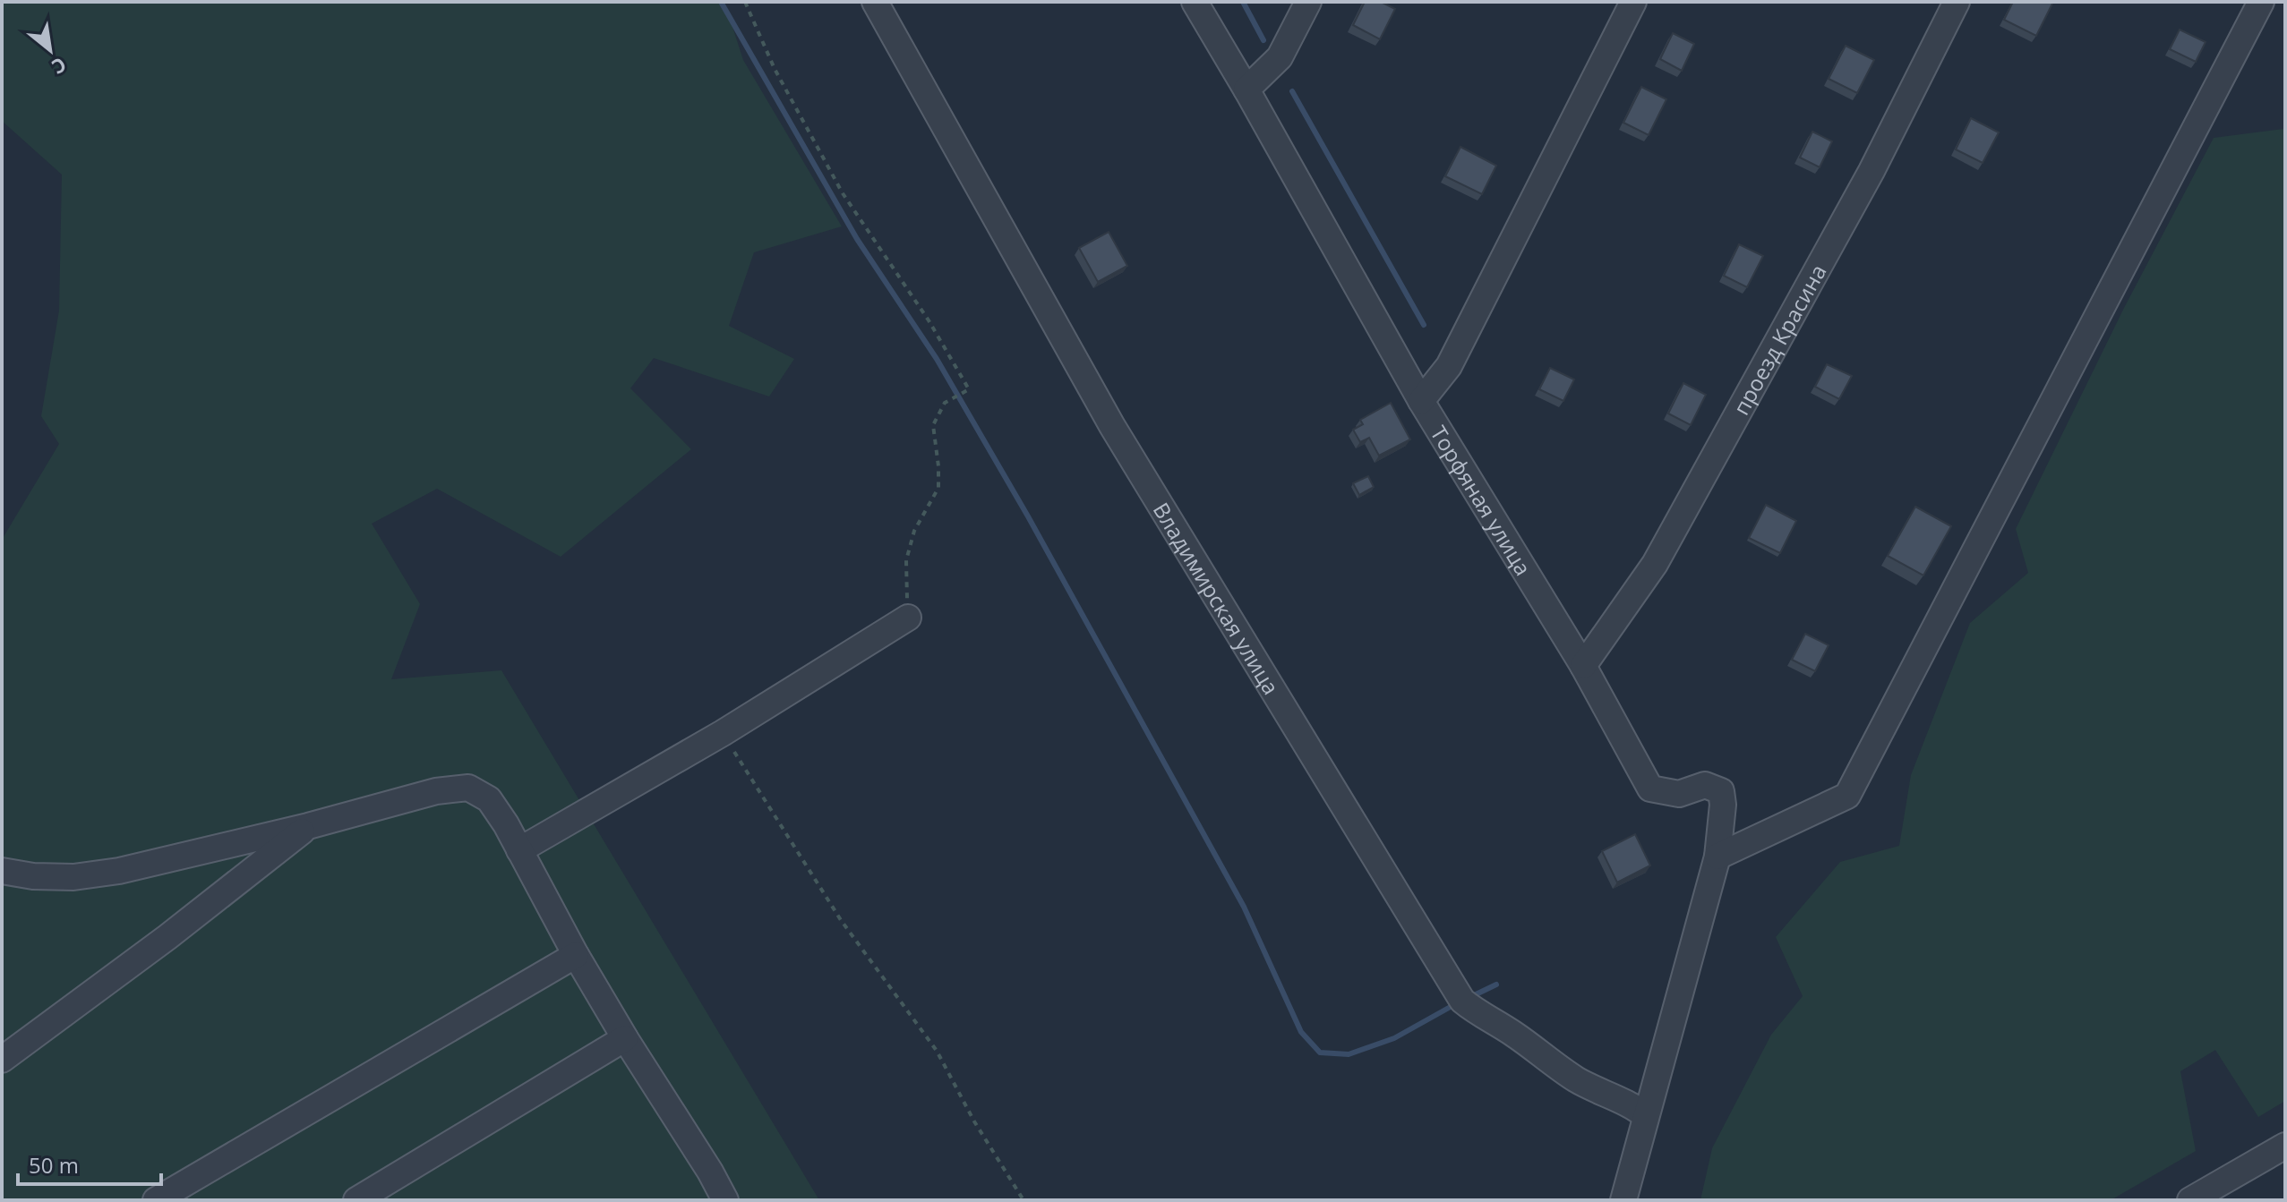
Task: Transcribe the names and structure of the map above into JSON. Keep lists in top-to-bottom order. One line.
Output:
{"streets":{"street":["проезд Красина","Торфяная улица","Владимирская улица"]},"crossings":[["проезд Красина","Торфяная улица"]],"scale_bar":"50 m","north":"bottom right"}
